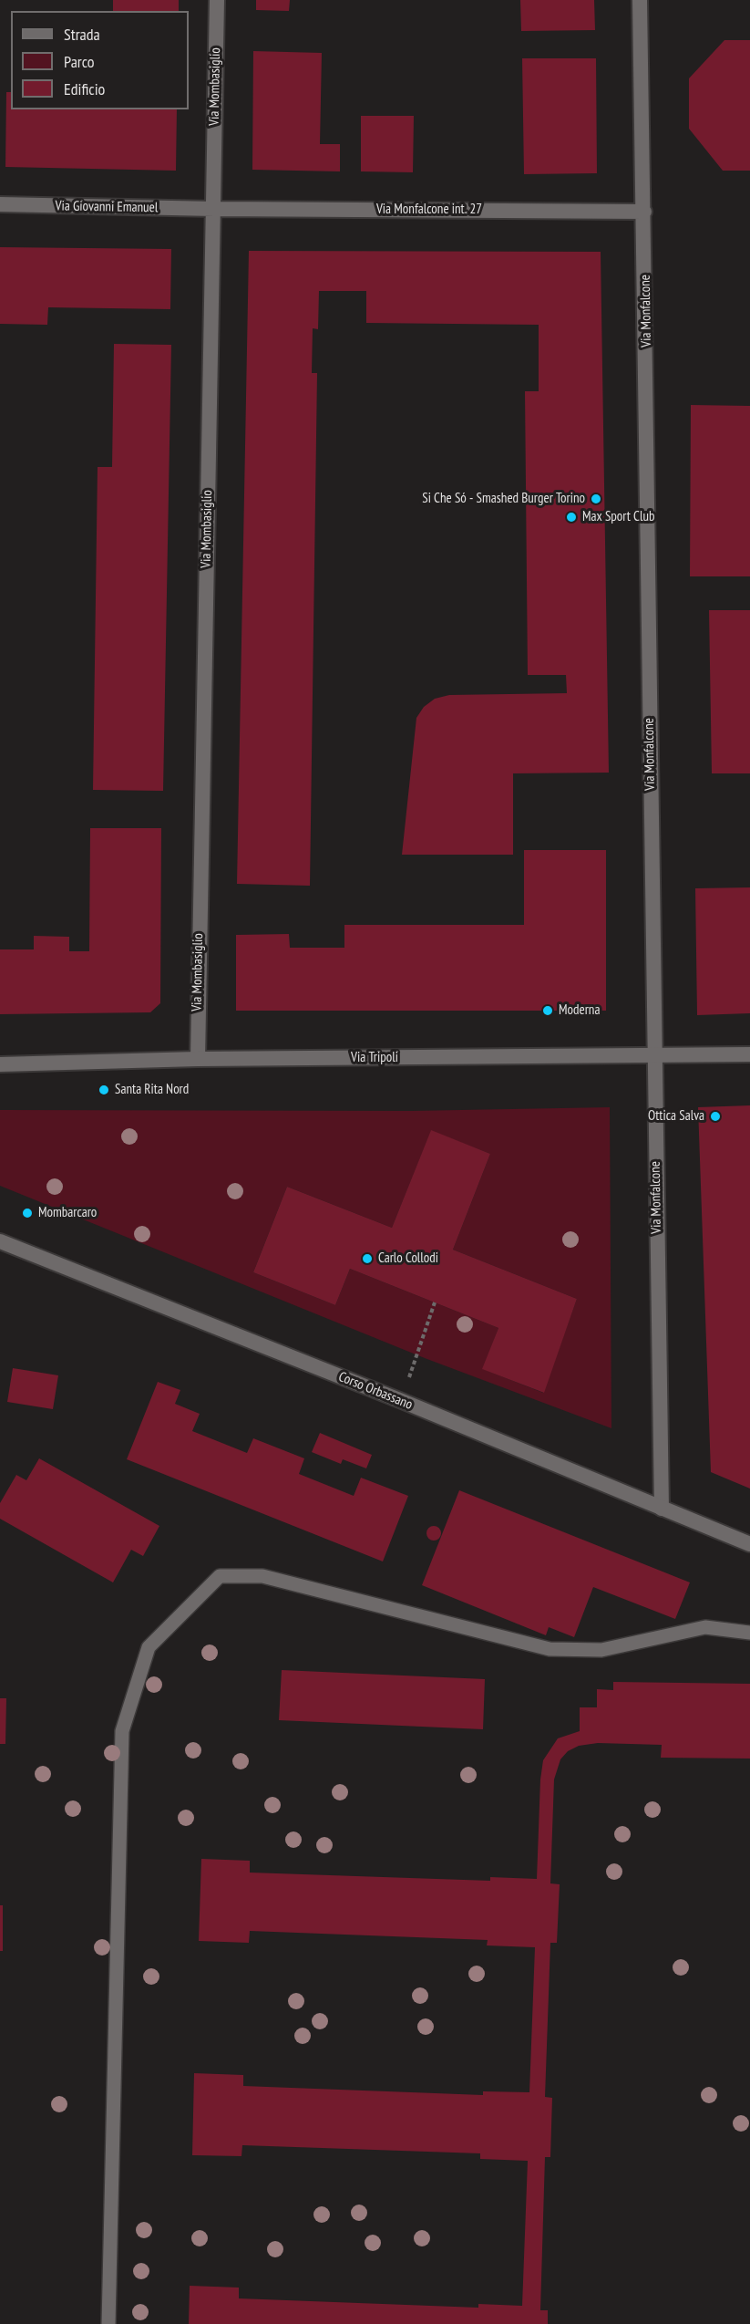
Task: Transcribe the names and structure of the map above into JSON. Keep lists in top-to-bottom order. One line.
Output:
{"streets":{"street":["Via Mombasiglio","Via Giovanni Emanuel","Via Monfalcone int. 27","Via Monfalcone","Via Tripoli","Corso Orbassano"]},"crossings":[["Via Mombasiglio","Via Giovanni Emanuel"],["Via Mombasiglio","Via Monfalcone int. 27"],["Via Mombasiglio","Via Tripoli"],["Via Giovanni Emanuel","Via Monfalcone int. 27"],["Via Monfalcone int. 27","Via Monfalcone"],["Via Monfalcone","Via Tripoli"],["Via Monfalcone","Corso Orbassano"]],"places":["Si Che Só - Smashed Burger Torino","Max Sport Club","Moderna","Santa Rita Nord","Ottica Salva","Mombarcaro","Carlo Collodi"],"legend":["Strada","Parco","Edificio"]}
